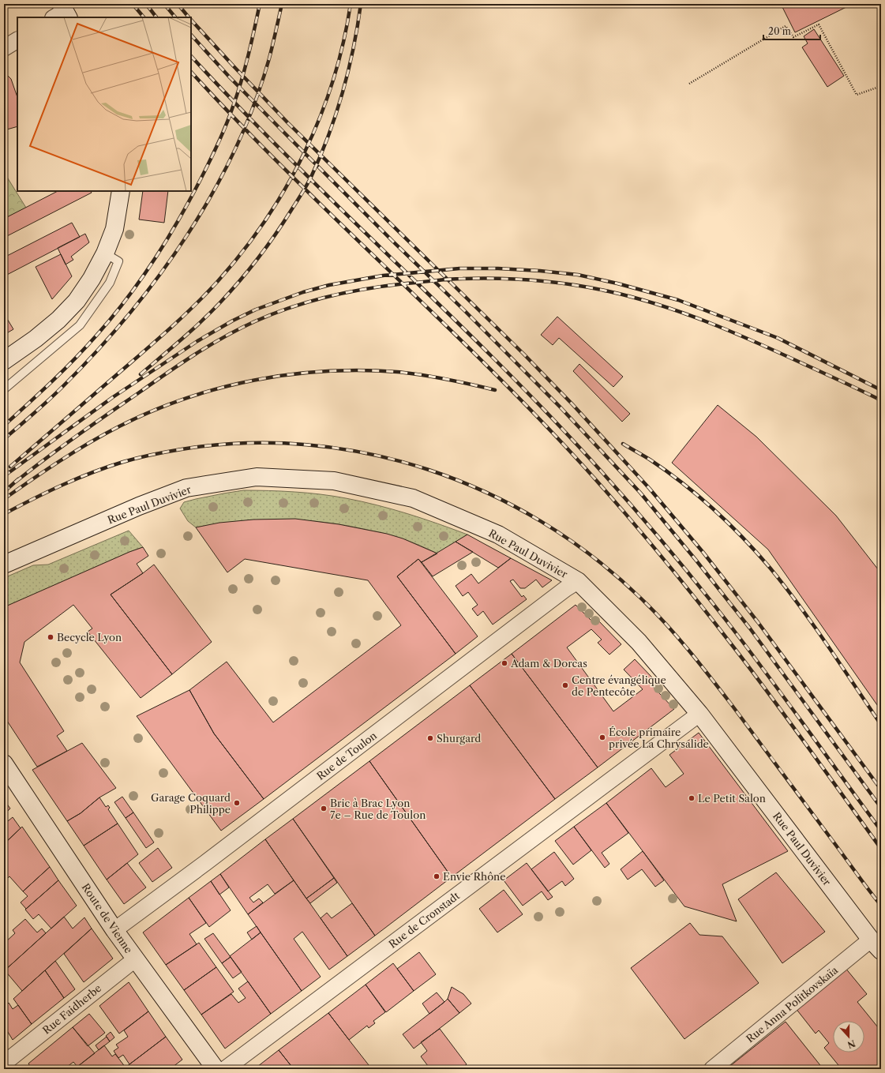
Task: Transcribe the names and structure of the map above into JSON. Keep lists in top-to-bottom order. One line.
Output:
{"streets":{"main road":["Rue Paul Duvivier","Route de Vienne"],"street":["Rue de Toulon","Rue de Cronstadt","Rue Anna Politkovskaïa","Rue Faidherbe"]},"crossings":[["Rue Paul Duvivier","Rue de Toulon"],["Rue Paul Duvivier","Rue de Cronstadt"],["Rue Paul Duvivier","Rue Anna Politkovskaïa"],["Rue de Toulon","Route de Vienne"],["Route de Vienne","Rue Faidherbe"]],"places":["Becycle Lyon","Adam & Dorcas","Centre évangélique de Pentecôte","École primaire privée La Chrysalide","Shurgard","Le Petit Salon","Garage Coquard Philippe","Bric à Brac Lyon 7e – Rue de Toulon","Envie Rhône"],"scale_bar":"20 m","north":"bottom"}
